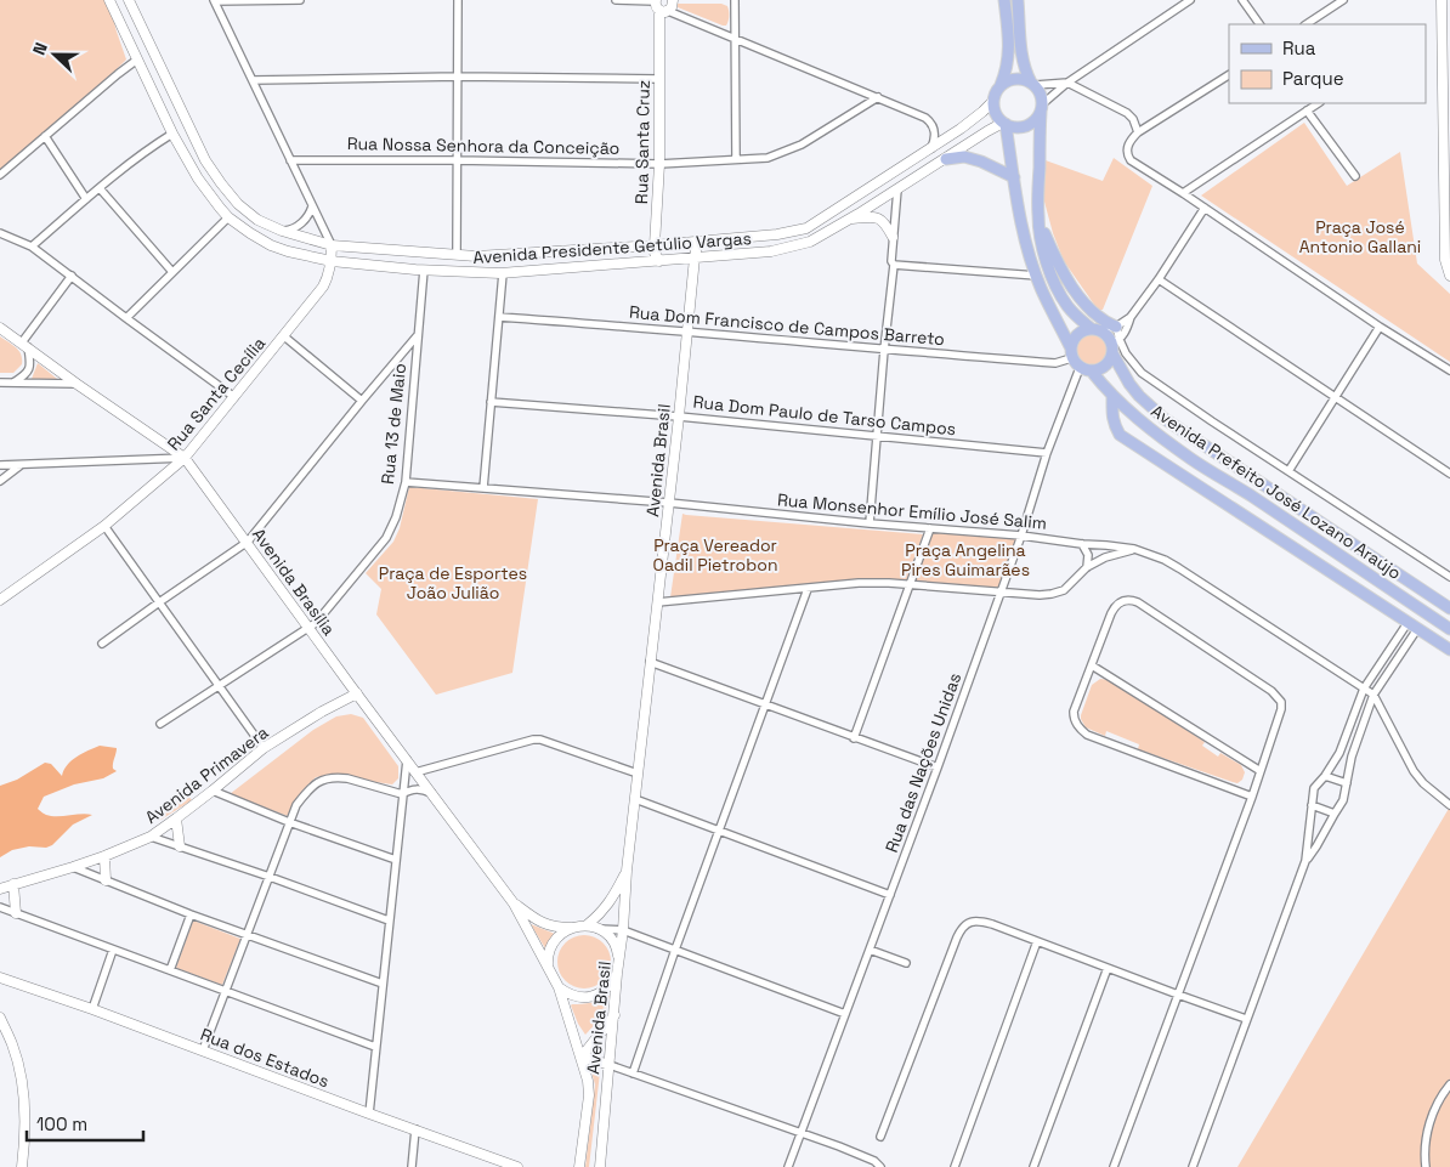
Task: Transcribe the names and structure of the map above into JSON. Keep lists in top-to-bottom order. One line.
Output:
{"streets":{"main road":["Rua Santa Cruz","Avenida Presidente Getúlio Vargas","Rua Santa Cecília","Avenida Brasil","Avenida Prefeito José Lozano Araújo","Avenida Brasília","Avenida Primavera","Rua dos Estados"],"street":["Rua Nossa Senhora da Conceição","Rua Dom Francisco de Campos Barreto","Rua Dom Paulo de Tarso Campos","Rua 13 de Maio","Rua Monsenhor Emílio José Salim","Rua das Nações Unidas"]},"crossings":[["Rua Santa Cruz","Rua Nossa Senhora da Conceição"],["Rua Santa Cruz","Avenida Presidente Getúlio Vargas"],["Avenida Presidente Getúlio Vargas","Rua Santa Cecília"],["Avenida Presidente Getúlio Vargas","Rua 13 de Maio"],["Avenida Presidente Getúlio Vargas","Avenida Brasil"],["Rua Dom Francisco de Campos Barreto","Avenida Brasil"],["Rua Dom Francisco de Campos Barreto","Avenida Prefeito José Lozano Araújo"],["Rua Dom Francisco de Campos Barreto","Rua das Nações Unidas"],["Rua Santa Cecília","Avenida Brasília"],["Rua Dom Paulo de Tarso Campos","Avenida Brasil"],["Rua Dom Paulo de Tarso Campos","Rua das Nações Unidas"],["Rua 13 de Maio","Rua Monsenhor Emílio José Salim"],["Rua 13 de Maio","Avenida Brasília"],["Avenida Brasil","Rua Monsenhor Emílio José Salim"],["Avenida Brasil","Avenida Brasília"],["Avenida Prefeito José Lozano Araújo","Rua das Nações Unidas"],["Rua Monsenhor Emílio José Salim","Rua das Nações Unidas"],["Avenida Brasília","Avenida Primavera"]],"parks":["Praça José Antonio Gallani","Praça Vereador Oadil Pietrobon","Praça Angelina Pires Guimarães","Praça de Esportes João Julião"],"legend":["Rua","Parque"],"scale_bar":"100 m","north":"left"}
